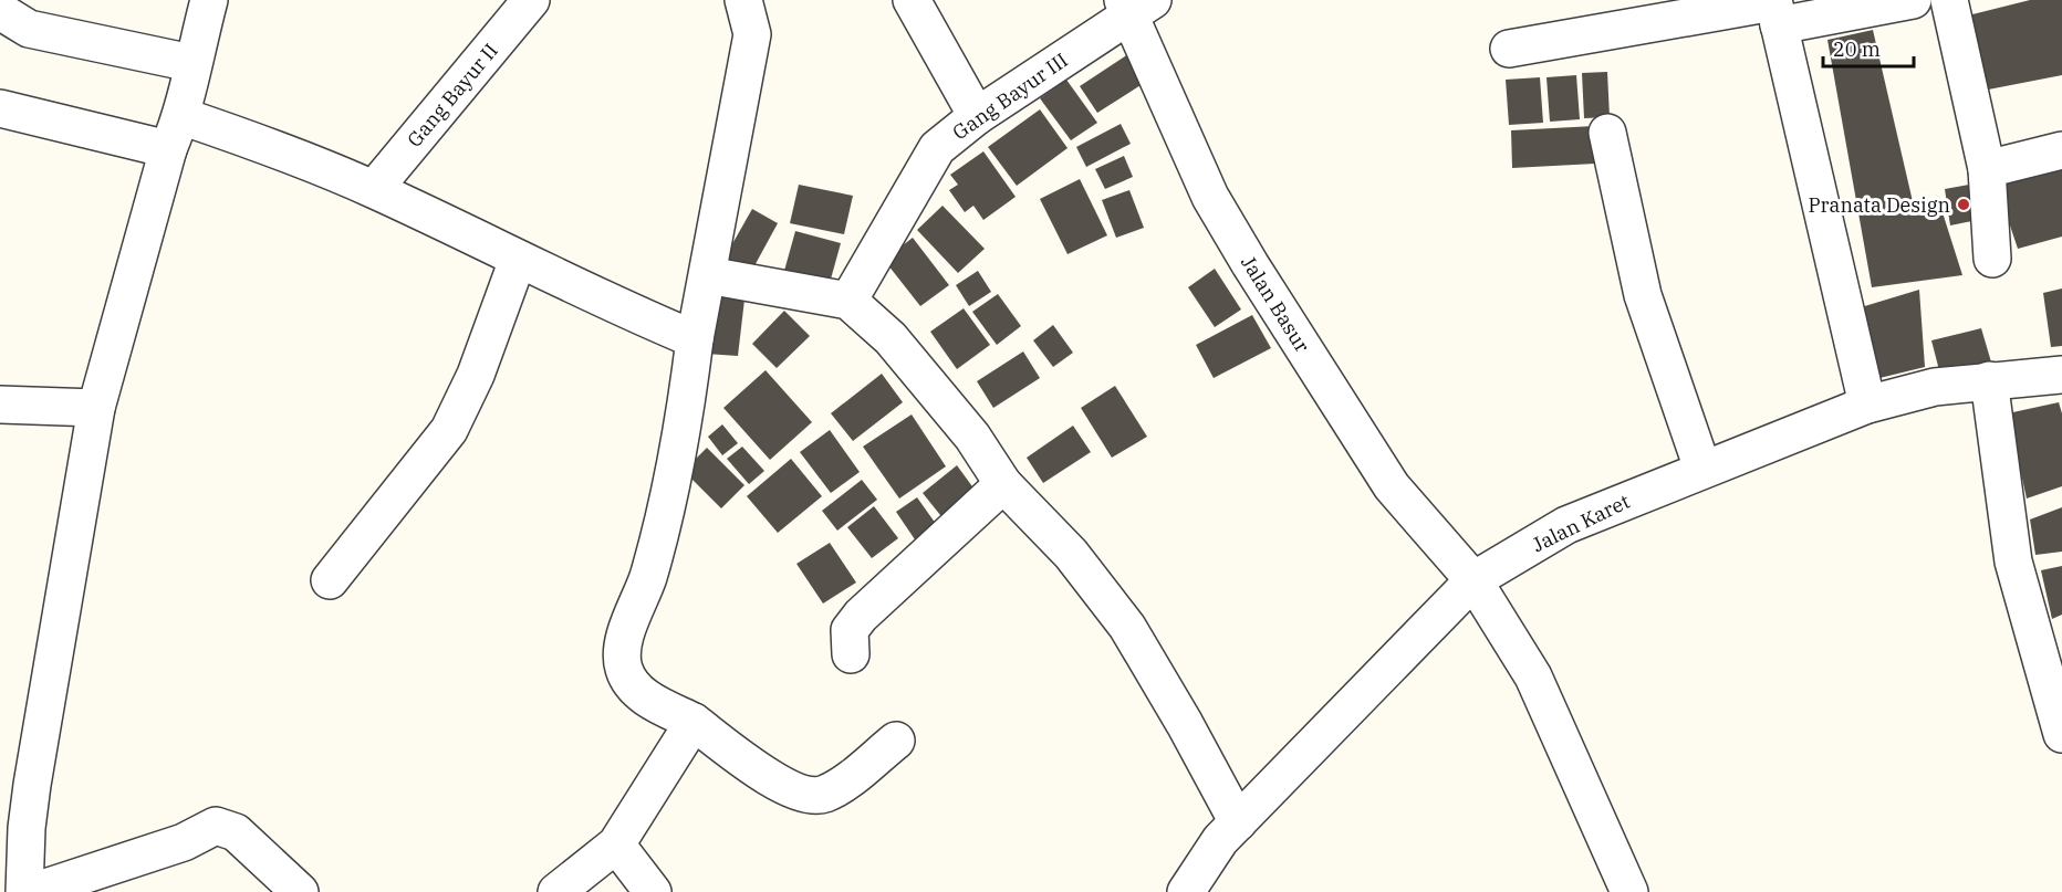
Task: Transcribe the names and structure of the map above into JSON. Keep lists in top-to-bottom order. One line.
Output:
{"streets":{"street":["Gang Bayur II","Gang Bayur III","Jalan Basur","Jalan Karet"]},"crossings":[["Gang Bayur III","Jalan Basur"],["Jalan Basur","Jalan Karet"]],"places":["Pranata Design"],"scale_bar":"20 m"}
